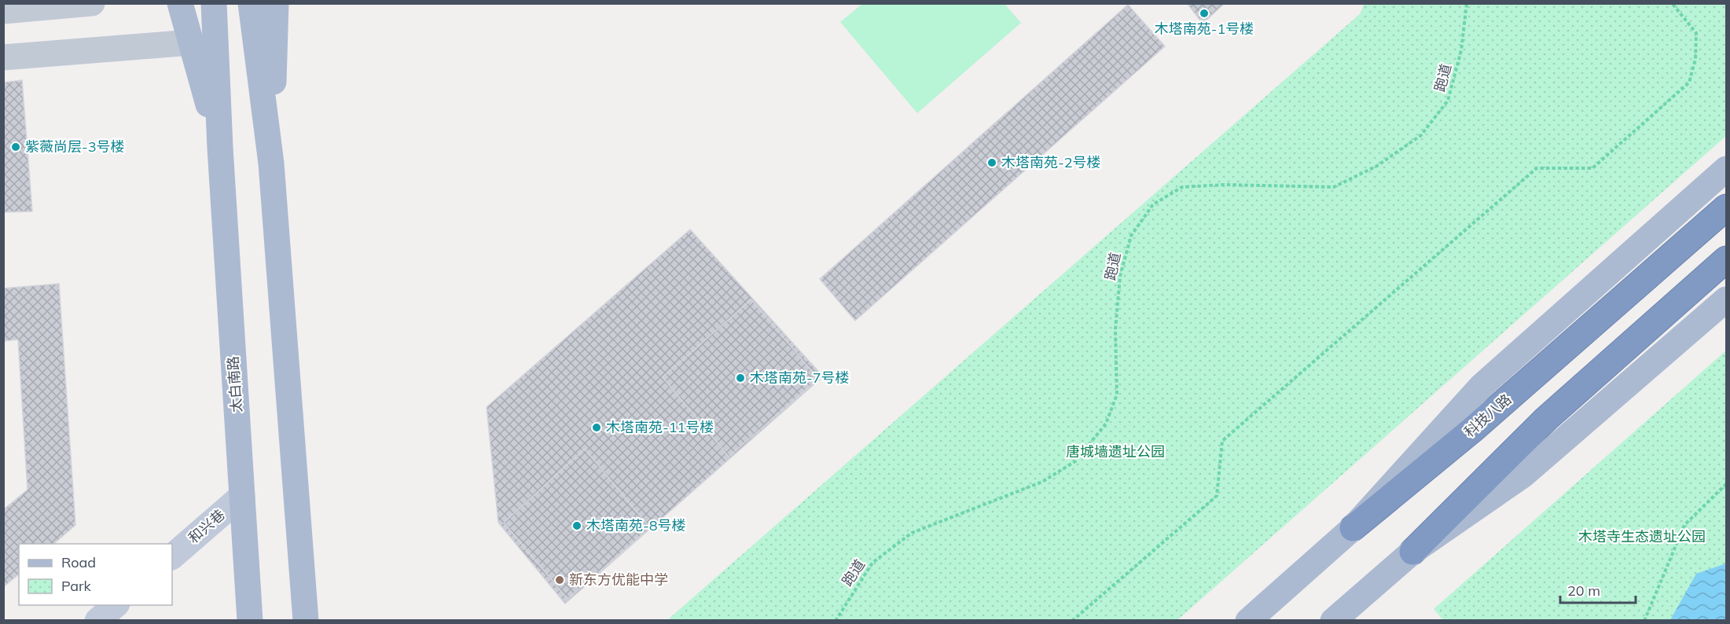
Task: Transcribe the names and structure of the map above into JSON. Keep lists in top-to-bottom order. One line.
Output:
{"streets":{"highway":["科技八路"],"main road":["太白南路"],"street":["和兴巷"],"path":["跑道"]},"crossings":[["太白南路","和兴巷"]],"parks":["唐城墙遗址公园","木塔寺生态遗址公园"],"places":["木塔南苑-1号楼","紫薇尚层-3号楼","木塔南苑-2号楼","木塔南苑-7号楼","木塔南苑-11号楼","木塔南苑-8号楼","新东方优能中学"],"legend":["Road","Park"],"scale_bar":"20 m"}
